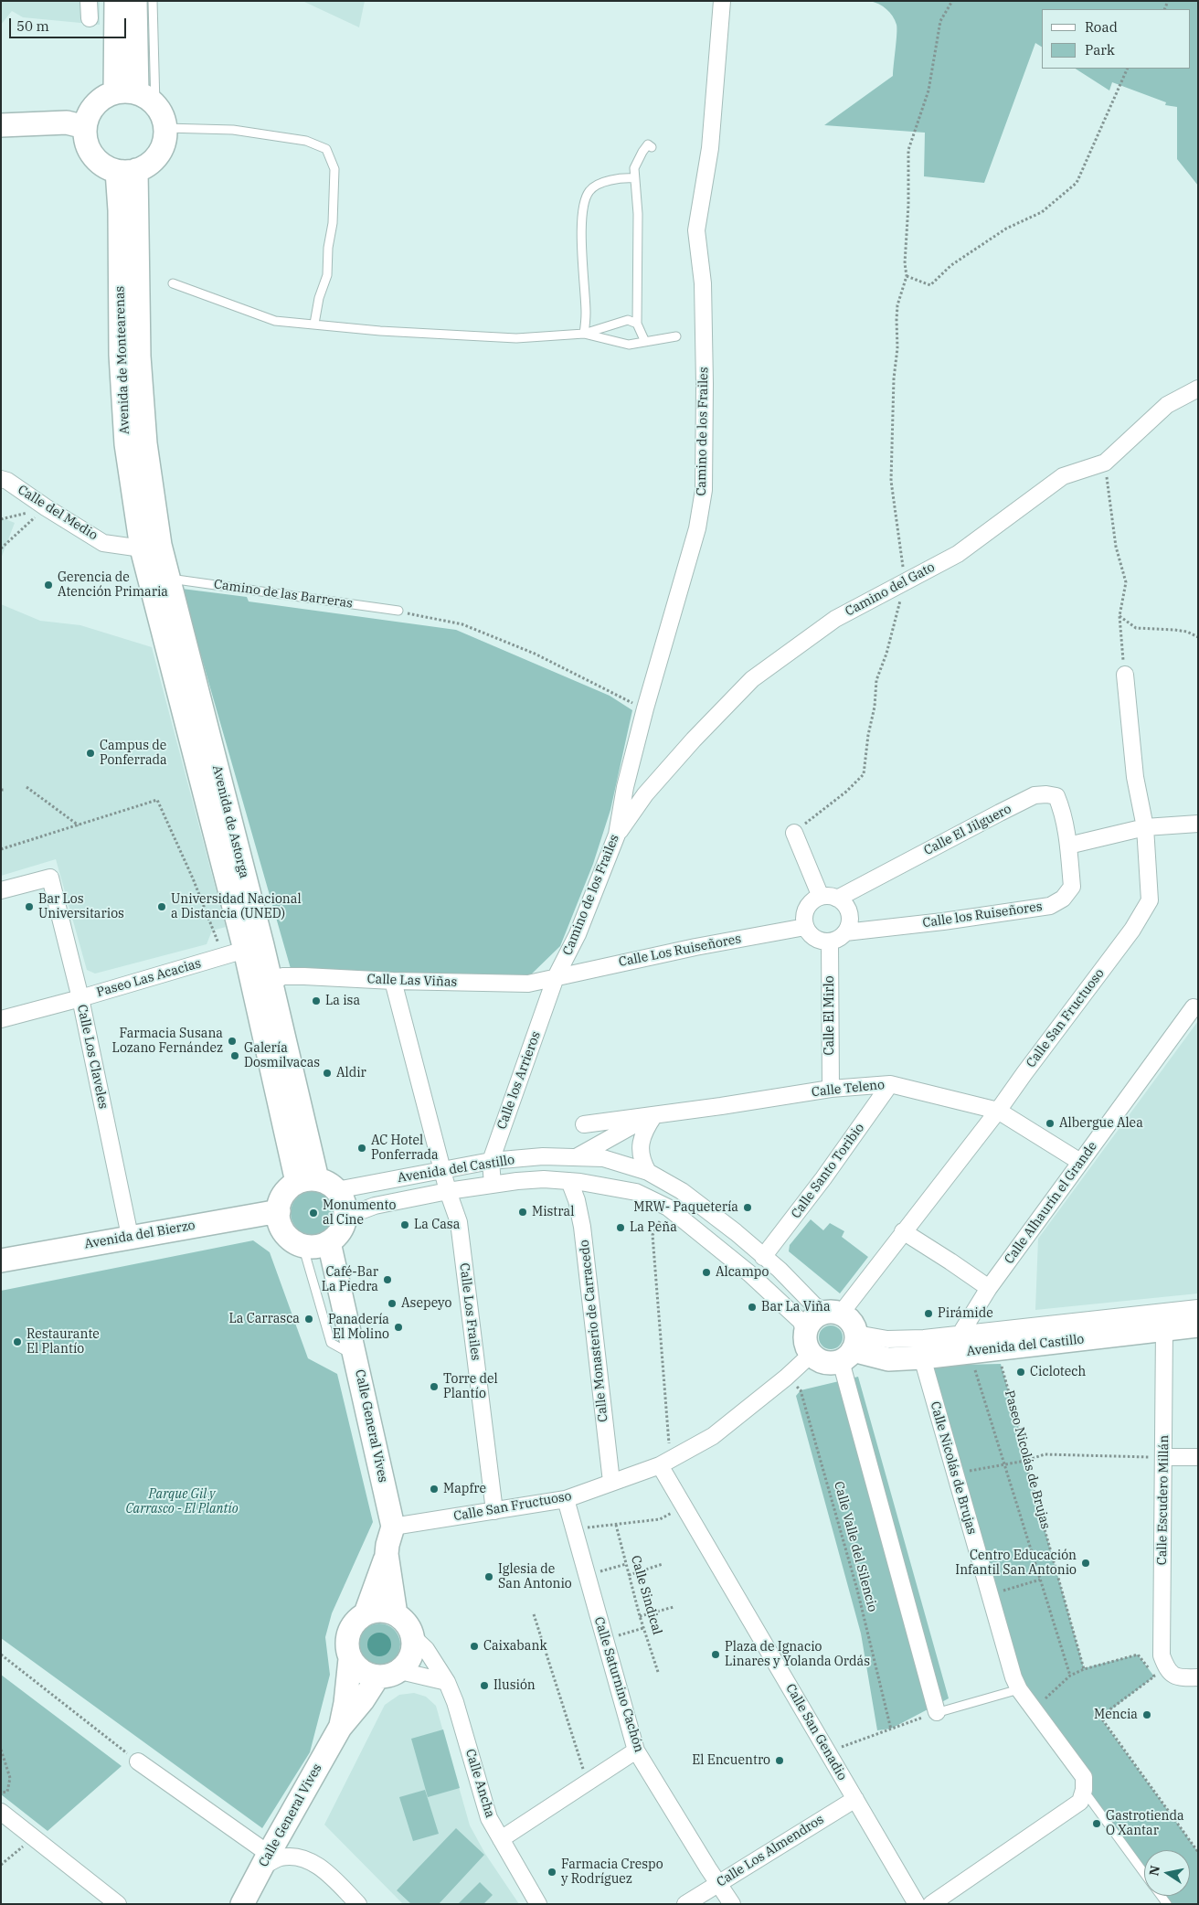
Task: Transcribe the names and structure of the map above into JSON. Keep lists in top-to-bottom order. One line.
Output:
{"streets":{"main road":["Avenida de Montearenas","Avenida de Astorga","Avenida del Castillo","Avenida del Bierzo","Calle General Vives"],"street":["Camino de los Frailes","Calle del Medio","Camino del Gato","Calle El Jilguero","Calle los Ruiseñores","Calle Los Ruiseñores","Paseo Las Acacias","Calle Las Viñas","Calle El Mirlo","Calle San Fructuoso","Calle Los Claveles","Calle los Arrieros","Calle Teleno","Calle Santo Toribio","Calle Alhaurín el Grande","Calle Los Frailes","Calle Monasterio de Carracedo","Calle Nicolás de Brujas","Calle Escudero Millán","Calle Saturnino Cachón","Calle San Genadio","Calle Ancha","Calle Los Almendros"],"lane":["Camino de las Barreras"],"path":["Paseo Nicolás de Brujas","Calle Valle del Silencio","Calle Sindical"]},"crossings":[["Avenida de Montearenas","Calle del Medio"],["Avenida de Montearenas","Avenida de Astorga"],["Camino de los Frailes","Camino del Gato"],["Camino de los Frailes","Calle Los Ruiseñores"],["Camino de los Frailes","Calle Las Viñas"],["Camino de los Frailes","Calle los Arrieros"],["Calle del Medio","Avenida de Astorga"],["Camino de las Barreras","Avenida de Astorga"],["Avenida de Astorga","Paseo Las Acacias"],["Avenida de Astorga","Calle Las Viñas"],["Avenida de Astorga","Avenida del Castillo"],["Avenida de Astorga","Avenida del Bierzo"],["Avenida de Astorga","Calle General Vives"],["Calle El Jilguero","Calle los Ruiseñores"],["Calle El Jilguero","Calle Los Ruiseñores"],["Calle El Jilguero","Calle El Mirlo"],["Calle los Ruiseñores","Calle Los Ruiseñores"],["Calle los Ruiseñores","Calle El Mirlo"],["Calle Los Ruiseñores","Calle Las Viñas"],["Calle Los Ruiseñores","Calle El Mirlo"],["Calle Los Ruiseñores","Calle los Arrieros"],["Paseo Las Acacias","Calle Los Claveles"],["Calle Las Viñas","Calle los Arrieros"],["Calle Las Viñas","Calle Los Frailes"],["Calle El Mirlo","Calle Teleno"],["Calle San Fructuoso","Calle Teleno"],["Calle San Fructuoso","Avenida del Castillo"],["Calle San Fructuoso","Calle Los Frailes"],["Calle San Fructuoso","Calle Monasterio de Carracedo"],["Calle San Fructuoso","Calle General Vives"],["Calle San Fructuoso","Calle Valle del Silencio"],["Calle San Fructuoso","Calle Saturnino Cachón"],["Calle San Fructuoso","Calle San Genadio"],["Calle Los Claveles","Avenida del Bierzo"],["Calle los Arrieros","Avenida del Castillo"],["Calle Teleno","Avenida del Castillo"],["Calle Teleno","Calle Santo Toribio"],["Calle Teleno","Calle Alhaurín el Grande"],["Avenida del Castillo","Calle Santo Toribio"],["Avenida del Castillo","Calle Alhaurín el Grande"],["Avenida del Castillo","Avenida del Bierzo"],["Avenida del Castillo","Calle Los Frailes"],["Avenida del Castillo","Calle Monasterio de Carracedo"],["Avenida del Castillo","Calle General Vives"],["Avenida del Castillo","Calle Nicolás de Brujas"],["Avenida del Castillo","Calle Escudero Millán"],["Avenida del Bierzo","Calle General Vives"],["Calle General Vives","Calle Ancha"],["Calle Saturnino Cachón","Calle Los Almendros"],["Calle San Genadio","Calle Los Almendros"]],"parks":["Parque Gil y Carrasco - El Plantío"],"places":["Gerencia de Atención Primaria","Campus de Ponferrada","Bar Los Universitarios","Universidad Nacional a Distancia (UNED)","La isa","Farmacia Susana Lozano Fernández","Galería Dosmilvacas","Aldir","Albergue Alea","AC Hotel Ponferrada","MRW- Paquetería","Mistral","Monumento al Cine","La Casa","La Peña","Alcampo","Café-Bar La Piedra","Asepeyo","Bar La Viña","Pirámide","La Carrasca","Panadería El Molino","Restaurante El Plantío","Ciclotech","Torre del Plantío","Mapfre","Centro Educación Infantil San Antonio","Iglesia de San Antonio","Caixabank","Plaza de Ignacio Linares y Yolanda Ordás","Ilusión","Mencia","El Encuentro","Gastrotienda O Xantar","Farmacia Crespo y Rodríguez"],"legend":["Road","Park"],"scale_bar":"50 m","north":"left"}
